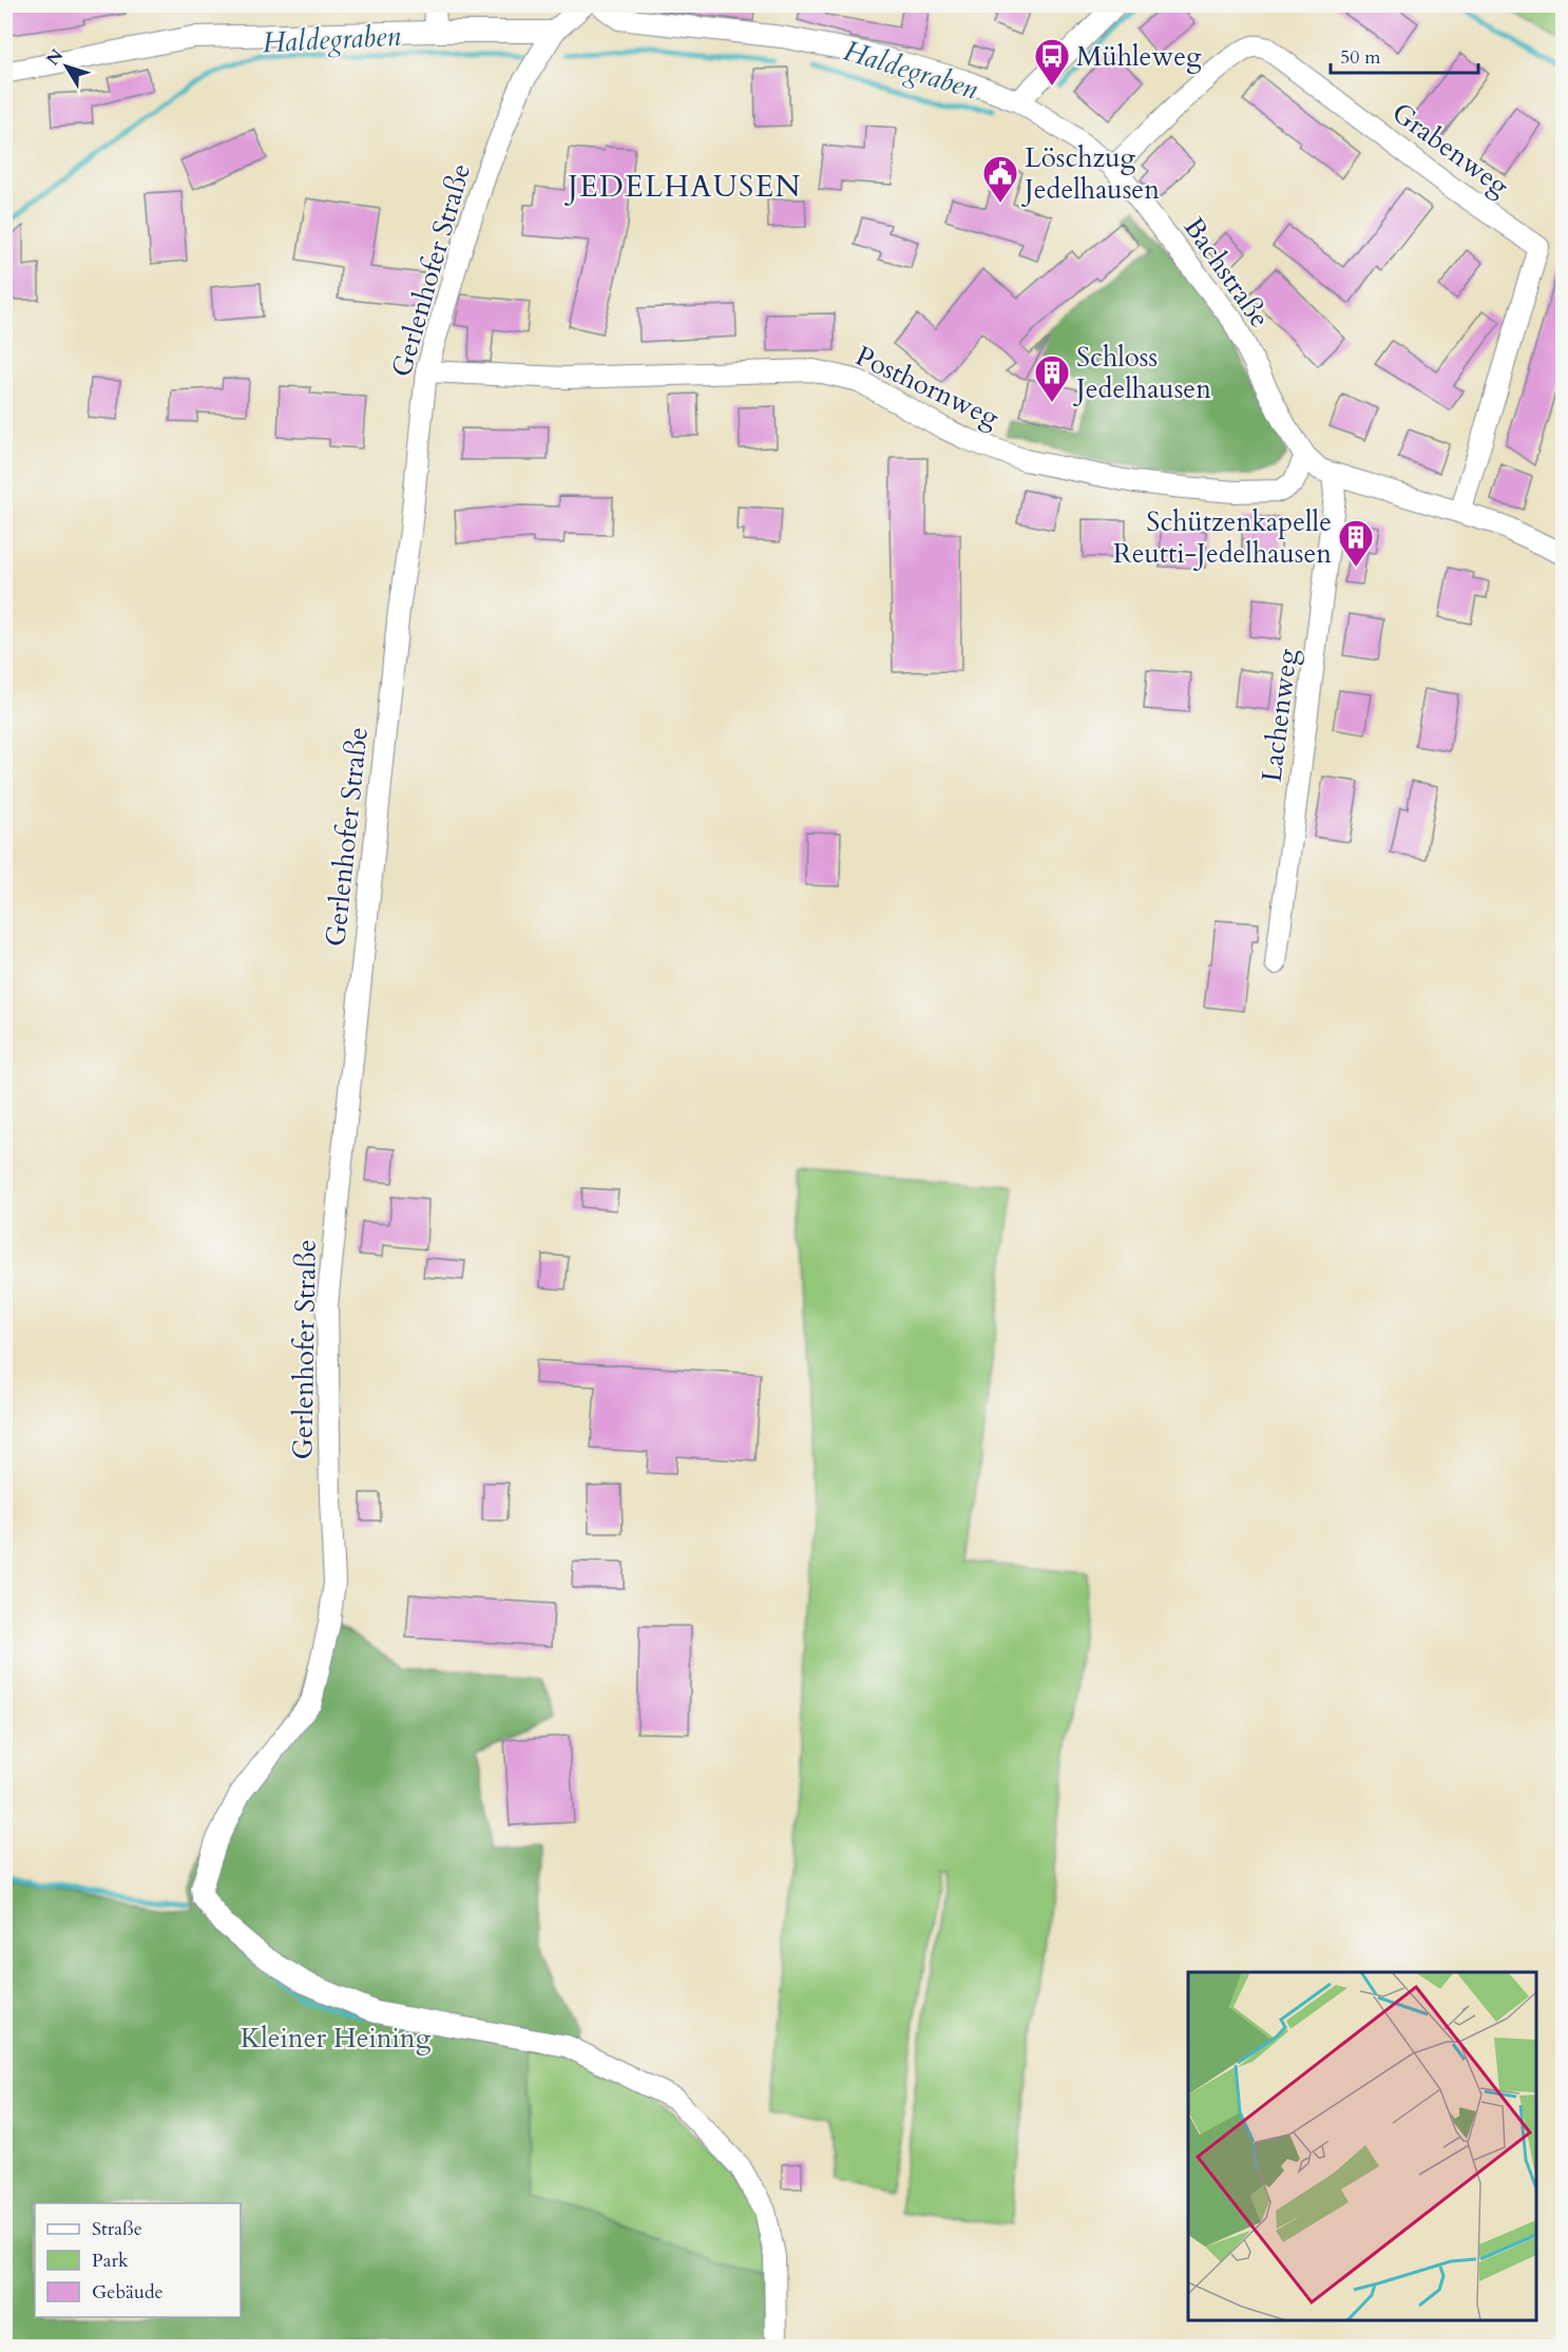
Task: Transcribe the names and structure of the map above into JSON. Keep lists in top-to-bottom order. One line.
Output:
{"streets":{"street":["Grabenweg","Gerlenhofer Straße","Bachstraße","Posthornweg","Lachenweg"]},"crossings":[["Grabenweg","Bachstraße"],["Gerlenhofer Straße","Posthornweg"],["Bachstraße","Posthornweg"],["Bachstraße","Lachenweg"]],"districts":["JEDELHAUSEN"],"water":["Haldegraben"],"parks":["Kleiner Heining"],"places":{"bus stop":["Mühleweg"],"public building":["Löschzug Jedelhausen"],"building":["Schloss Jedelhausen","Schützenkapelle Reutti-Jedelhausen"]},"legend":["Straße","Park","Gebäude"],"scale_bar":"50 m","north":"top left"}
